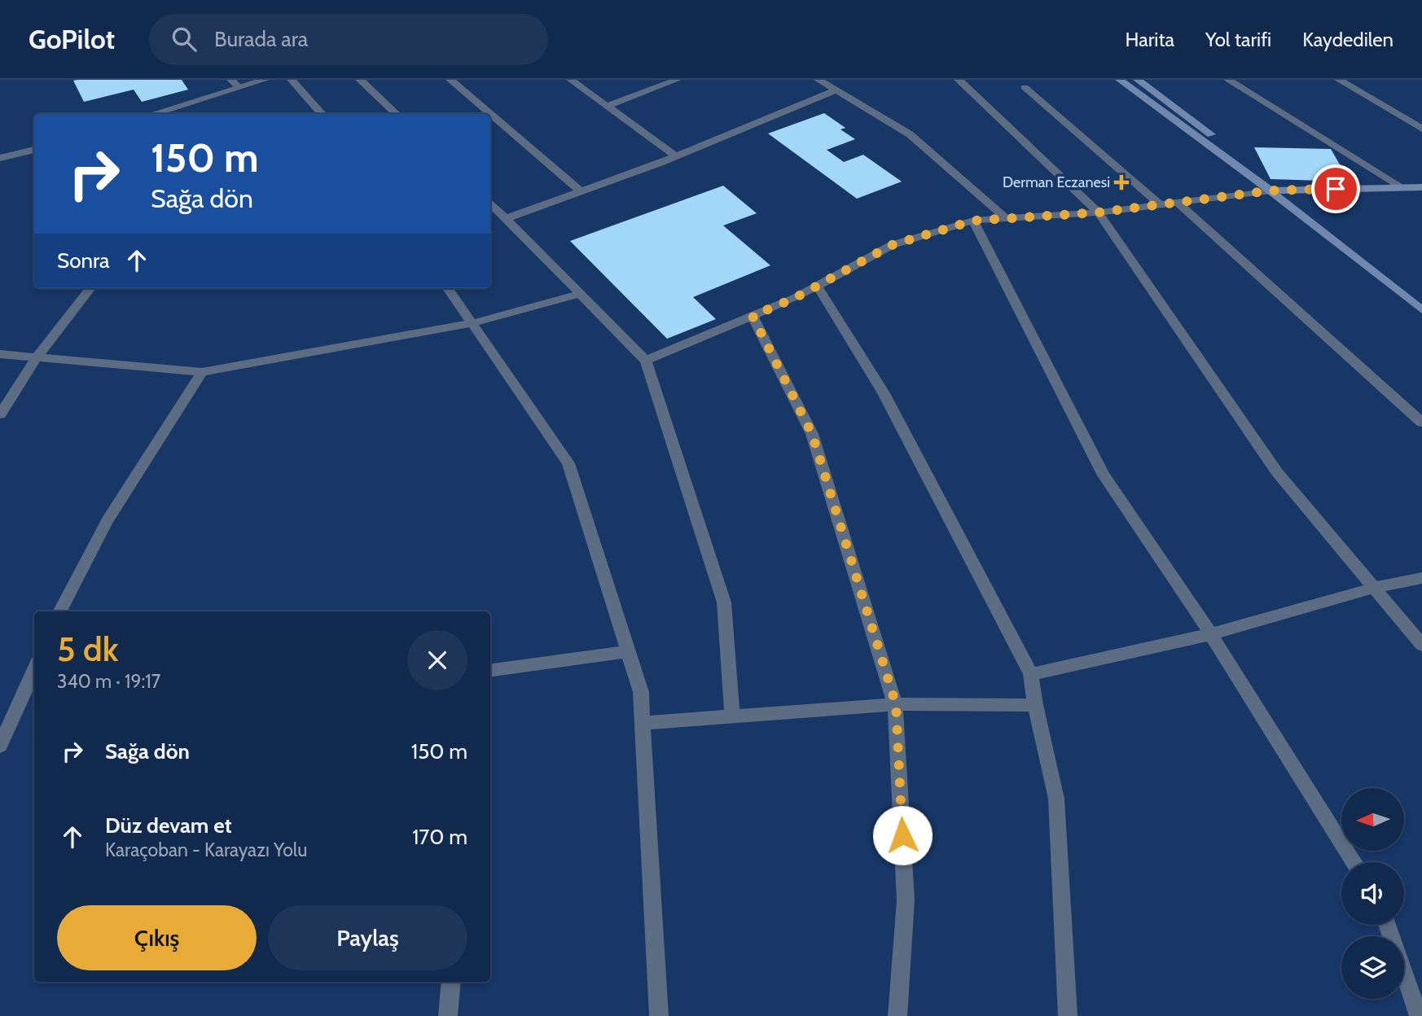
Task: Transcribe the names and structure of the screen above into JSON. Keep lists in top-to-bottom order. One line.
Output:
{"places":{"health":["Derman Eczanesi"]},"north":"left","page":{"header":"GoPilot","search":"Burada ara","nav":["Harita","Yol tarifi","Kaydedilen"],"turn":["150 m","Sağa dön"],"then":"Sonra","heading":["5 dk","340 m · 19:17"],"list":[{"name":"Sağa dön","value":"150 m"},{"name":"Düz devam et","note":"Karaçoban - Karayazı Yolu","value":"170 m"}],"buttons":["Çıkış","Paylaş"]}}
